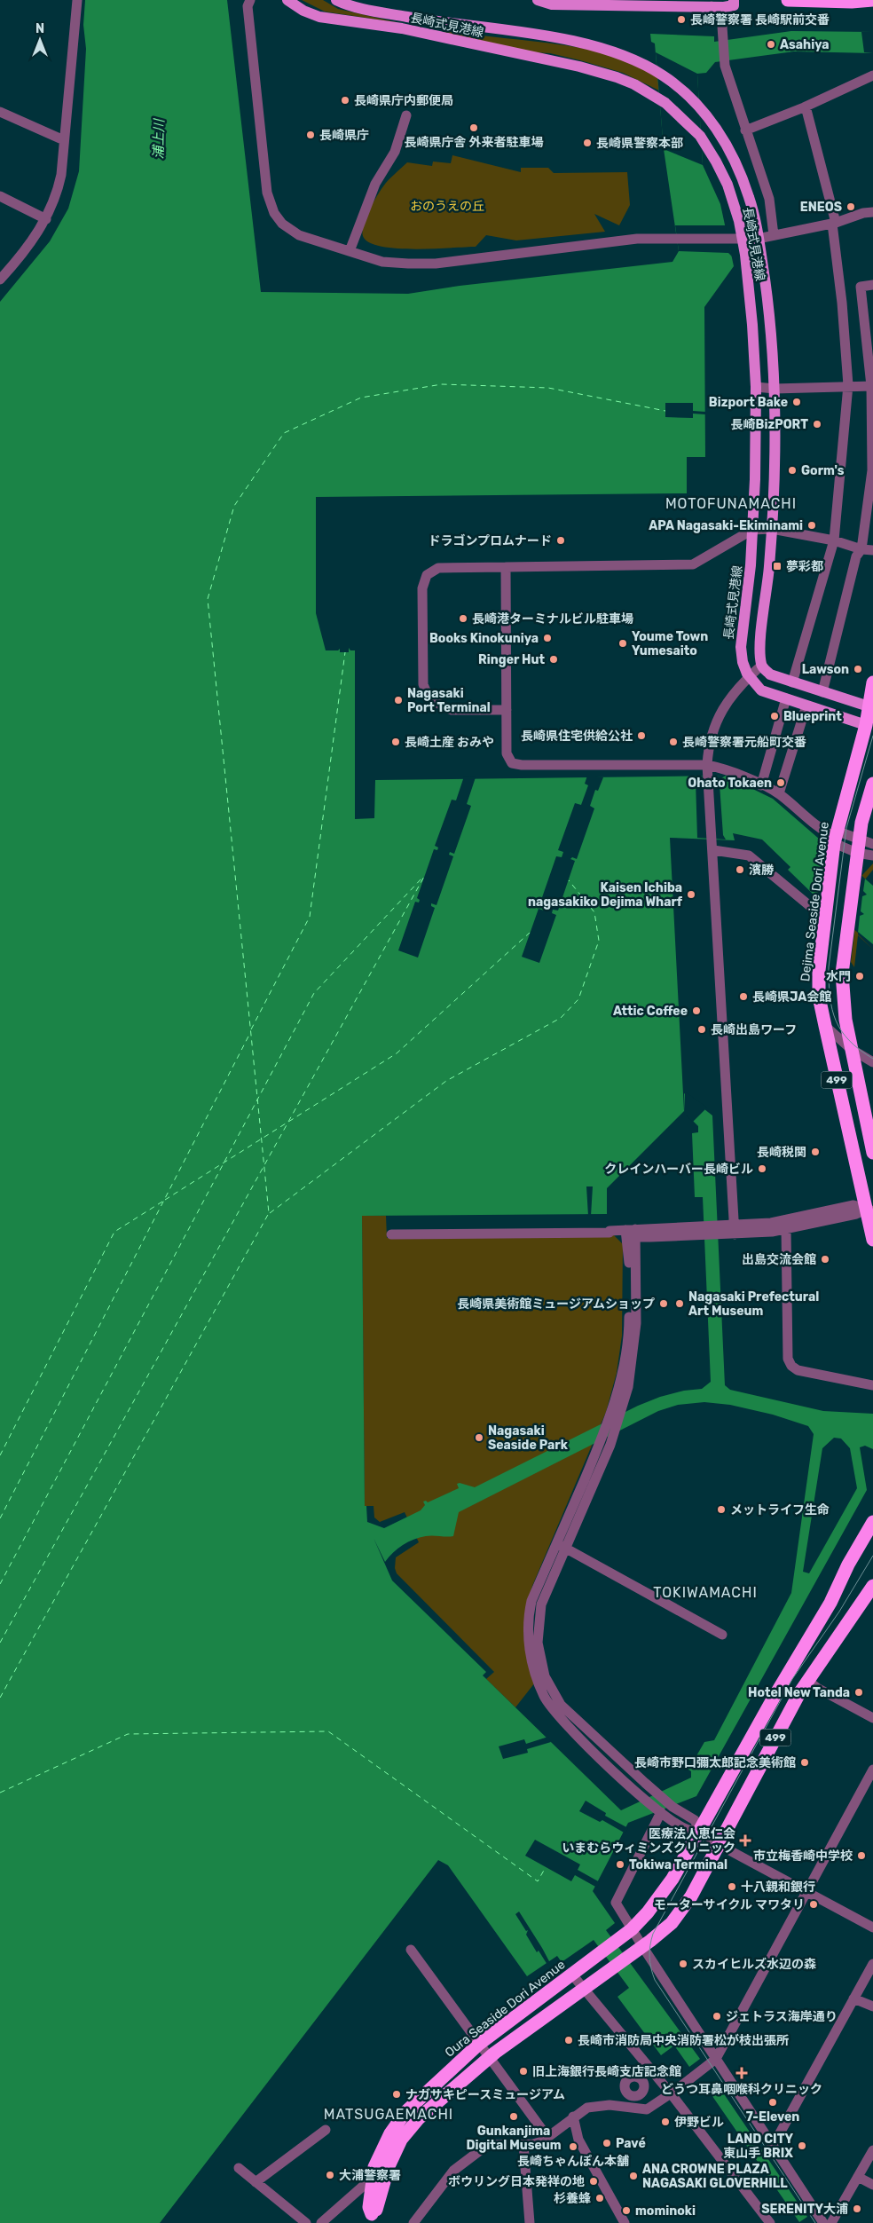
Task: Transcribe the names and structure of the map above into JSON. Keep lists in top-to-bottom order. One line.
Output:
{"streets":{"highway":["Dejima Seaside Dori Avenue","499","Oura Seaside Dori Avenue"],"main road":["長崎式見港線"]},"crossings":[["長崎式見港線","Dejima Seaside Dori Avenue"]],"districts":["MOTOFUNAMACHI","TOKIWAMACHI","MATSUGAEMACHI"],"water":["浦上川"],"parks":["おのうえの丘"],"places":{"other":["長崎警察署 長崎駅前交番","Asahiya","長崎県庁内郵便局","長崎県庁舎 外来者駐車場","長崎県庁","長崎県警察本部","ENEOS","Bizport Bake","長崎BizPORT","Gorm's","APA Nagasaki-Ekiminami","ドラゴンプロムナード","長崎港ターミナルビル駐車場","Books Kinokuniya","Youme Town Yumesaito","Ringer Hut","Lawson","Nagasaki Port Terminal","Blueprint","長崎県住宅供給公社","長崎土産 おみや","長崎警察署元船町交番","Ohato Tokaen","濱勝","Kaisen Ichiba nagasakiko Dejima Wharf","水門","長崎県JA会館","Attic Coffee","長崎出島ワーフ","長崎税関","クレインハーバー長崎ビル","出島交流会館","長崎県美術館ミュージアムショップ","Nagasaki Prefectural Art Museum","Nagasaki Seaside Park","メットライフ生命","Hotel New Tanda","長崎市野口彌太郎記念美術館","市立梅香崎中学校","Tokiwa Terminal","十八親和銀行","モーターサイクル マワタリ","スカイヒルズ水辺の森","ジェトラス海岸通り","長崎市消防局中央消防署松が枝出張所","旧上海銀行長崎支店記念館","ナガサキピースミュージアム","7-Eleven","Gunkanjima Digital Museum","伊野ビル","Pavé","LAND CITY 東山手 BRIX","長崎ちゃんぽん本舗","大浦警察署","ANA CROWNE PLAZA NAGASAKI GLOVERHILL","ボウリング日本発祥の地","杉養蜂","SERENITY大浦","mominoki"],"transit":["夢彩都"],"health":["医療法人恵仁会 いまむらウィミンズクリニック","どうつ耳鼻咽喉科クリニック"]},"north":"top"}
